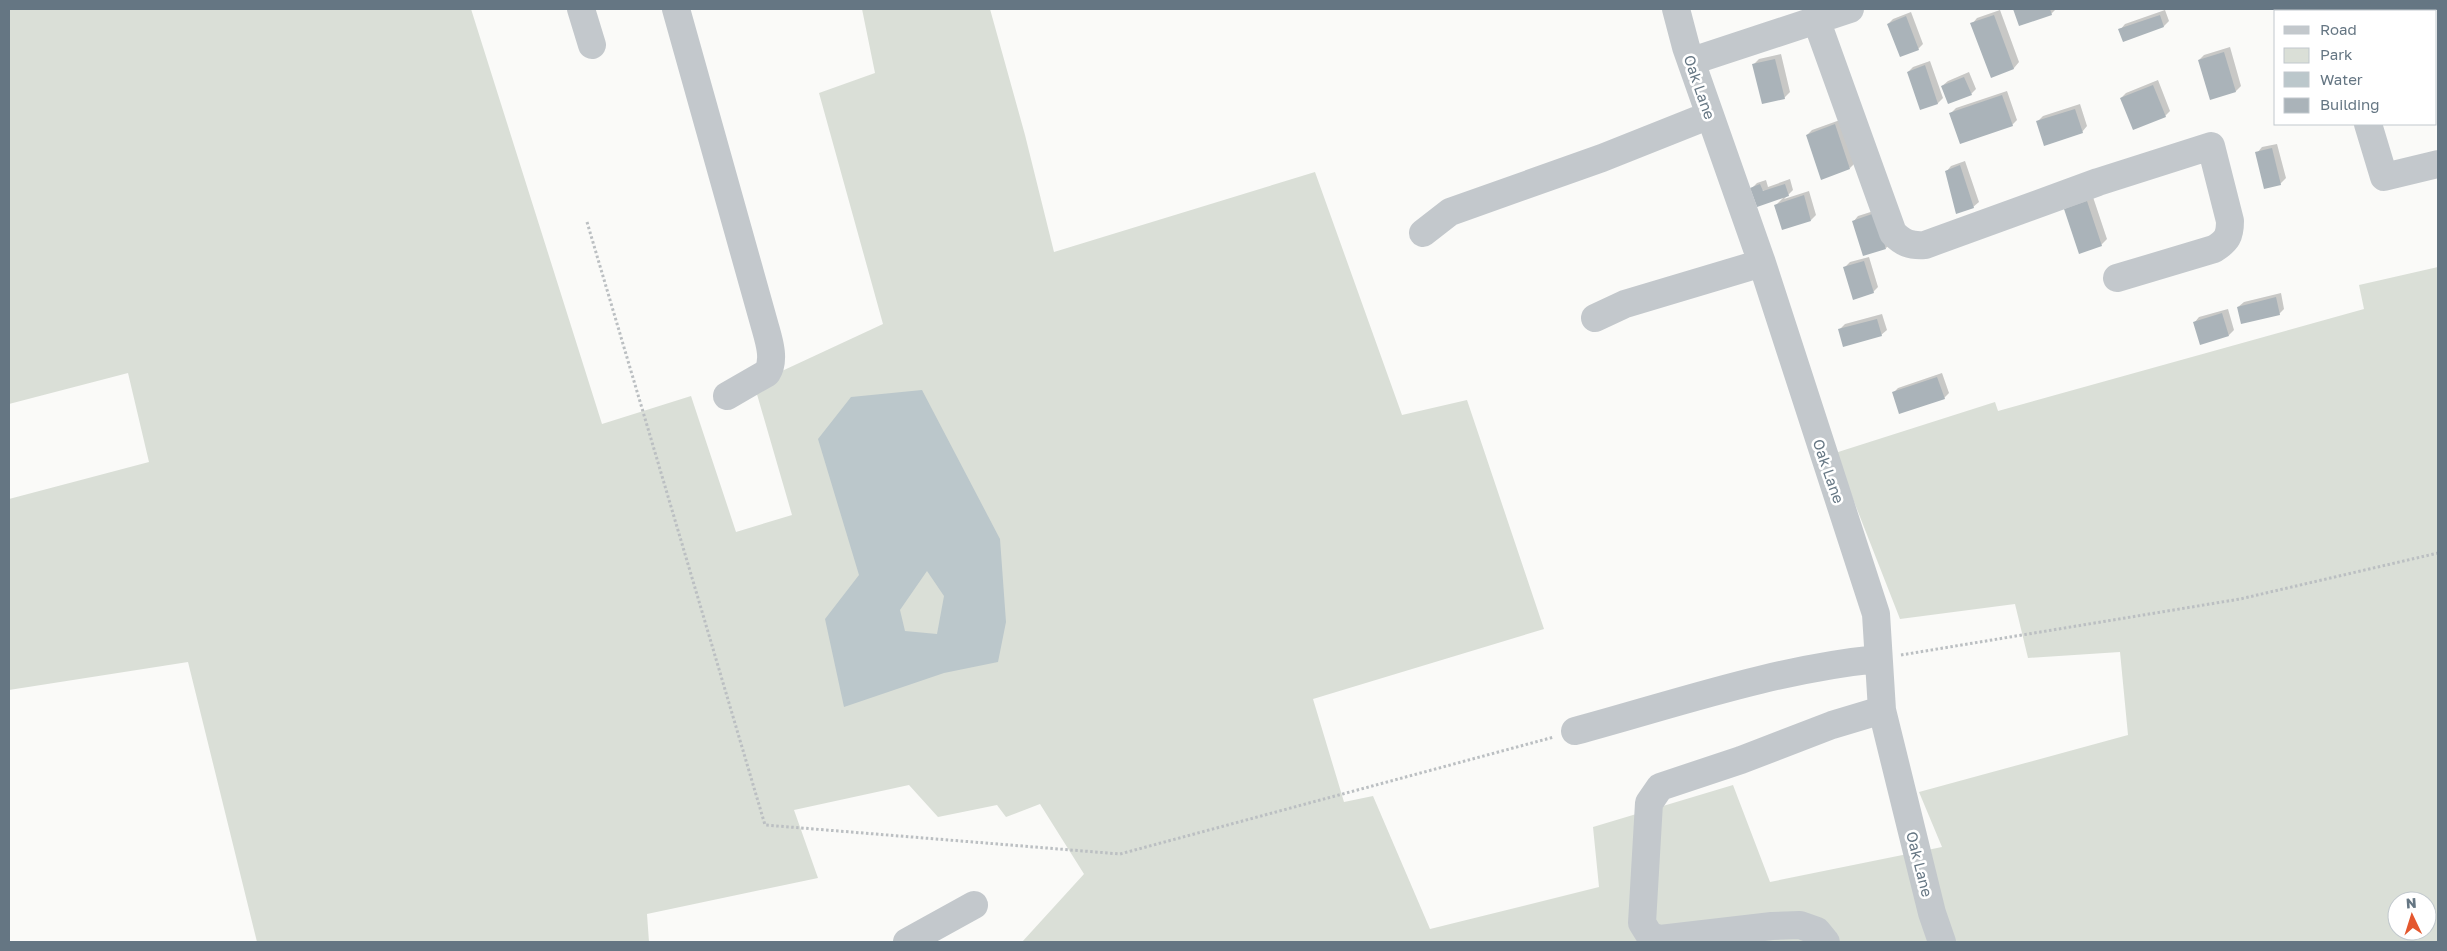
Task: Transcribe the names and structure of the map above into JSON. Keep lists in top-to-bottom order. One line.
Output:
{"streets":{"lane":["Oak Lane"]},"legend":["Road","Park","Water","Building"],"north":"top"}
